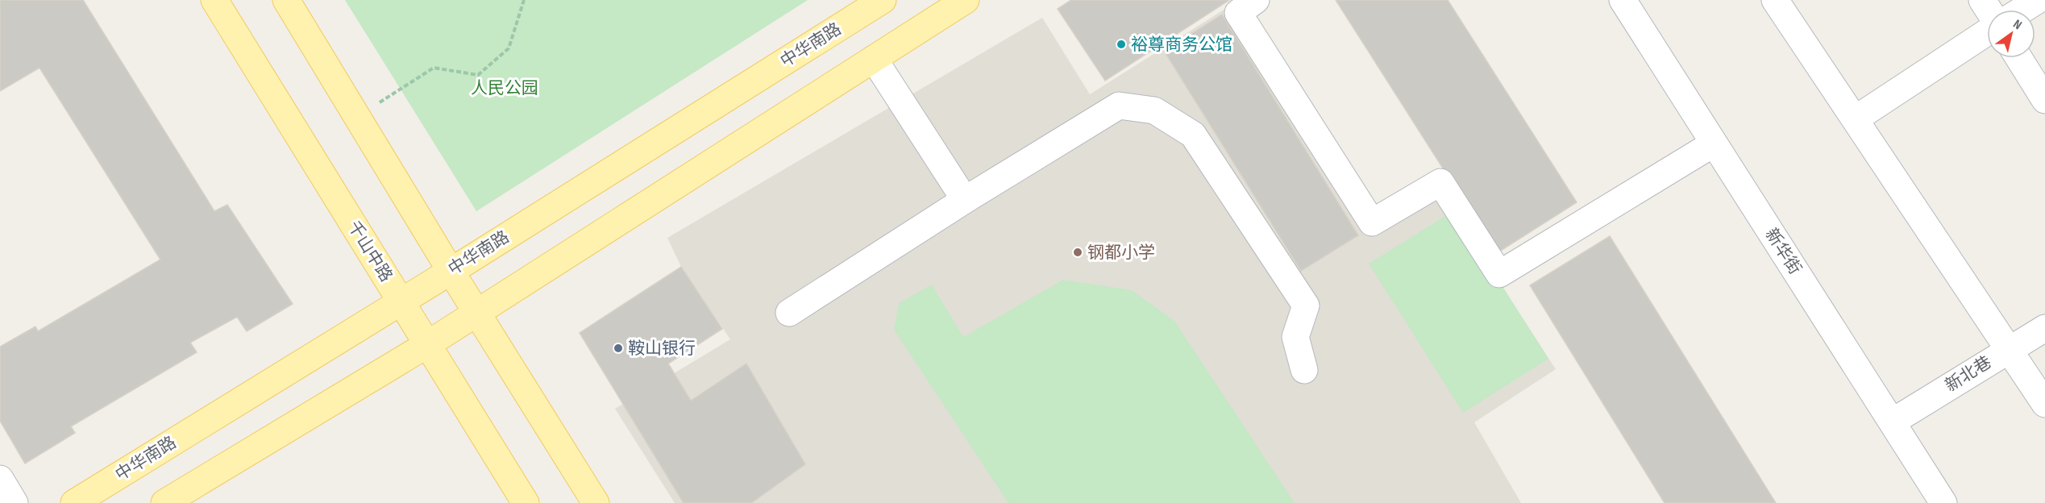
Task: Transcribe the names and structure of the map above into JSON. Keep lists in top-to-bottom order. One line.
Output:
{"streets":{"main road":["中华南路","千山中路"],"street":["新华街","新北巷"]},"crossings":[["中华南路","千山中路"],["新华街","新北巷"]],"parks":["人民公园"],"places":["裕尊商务公馆","钢都小学","鞍山银行"],"north":"top right"}
